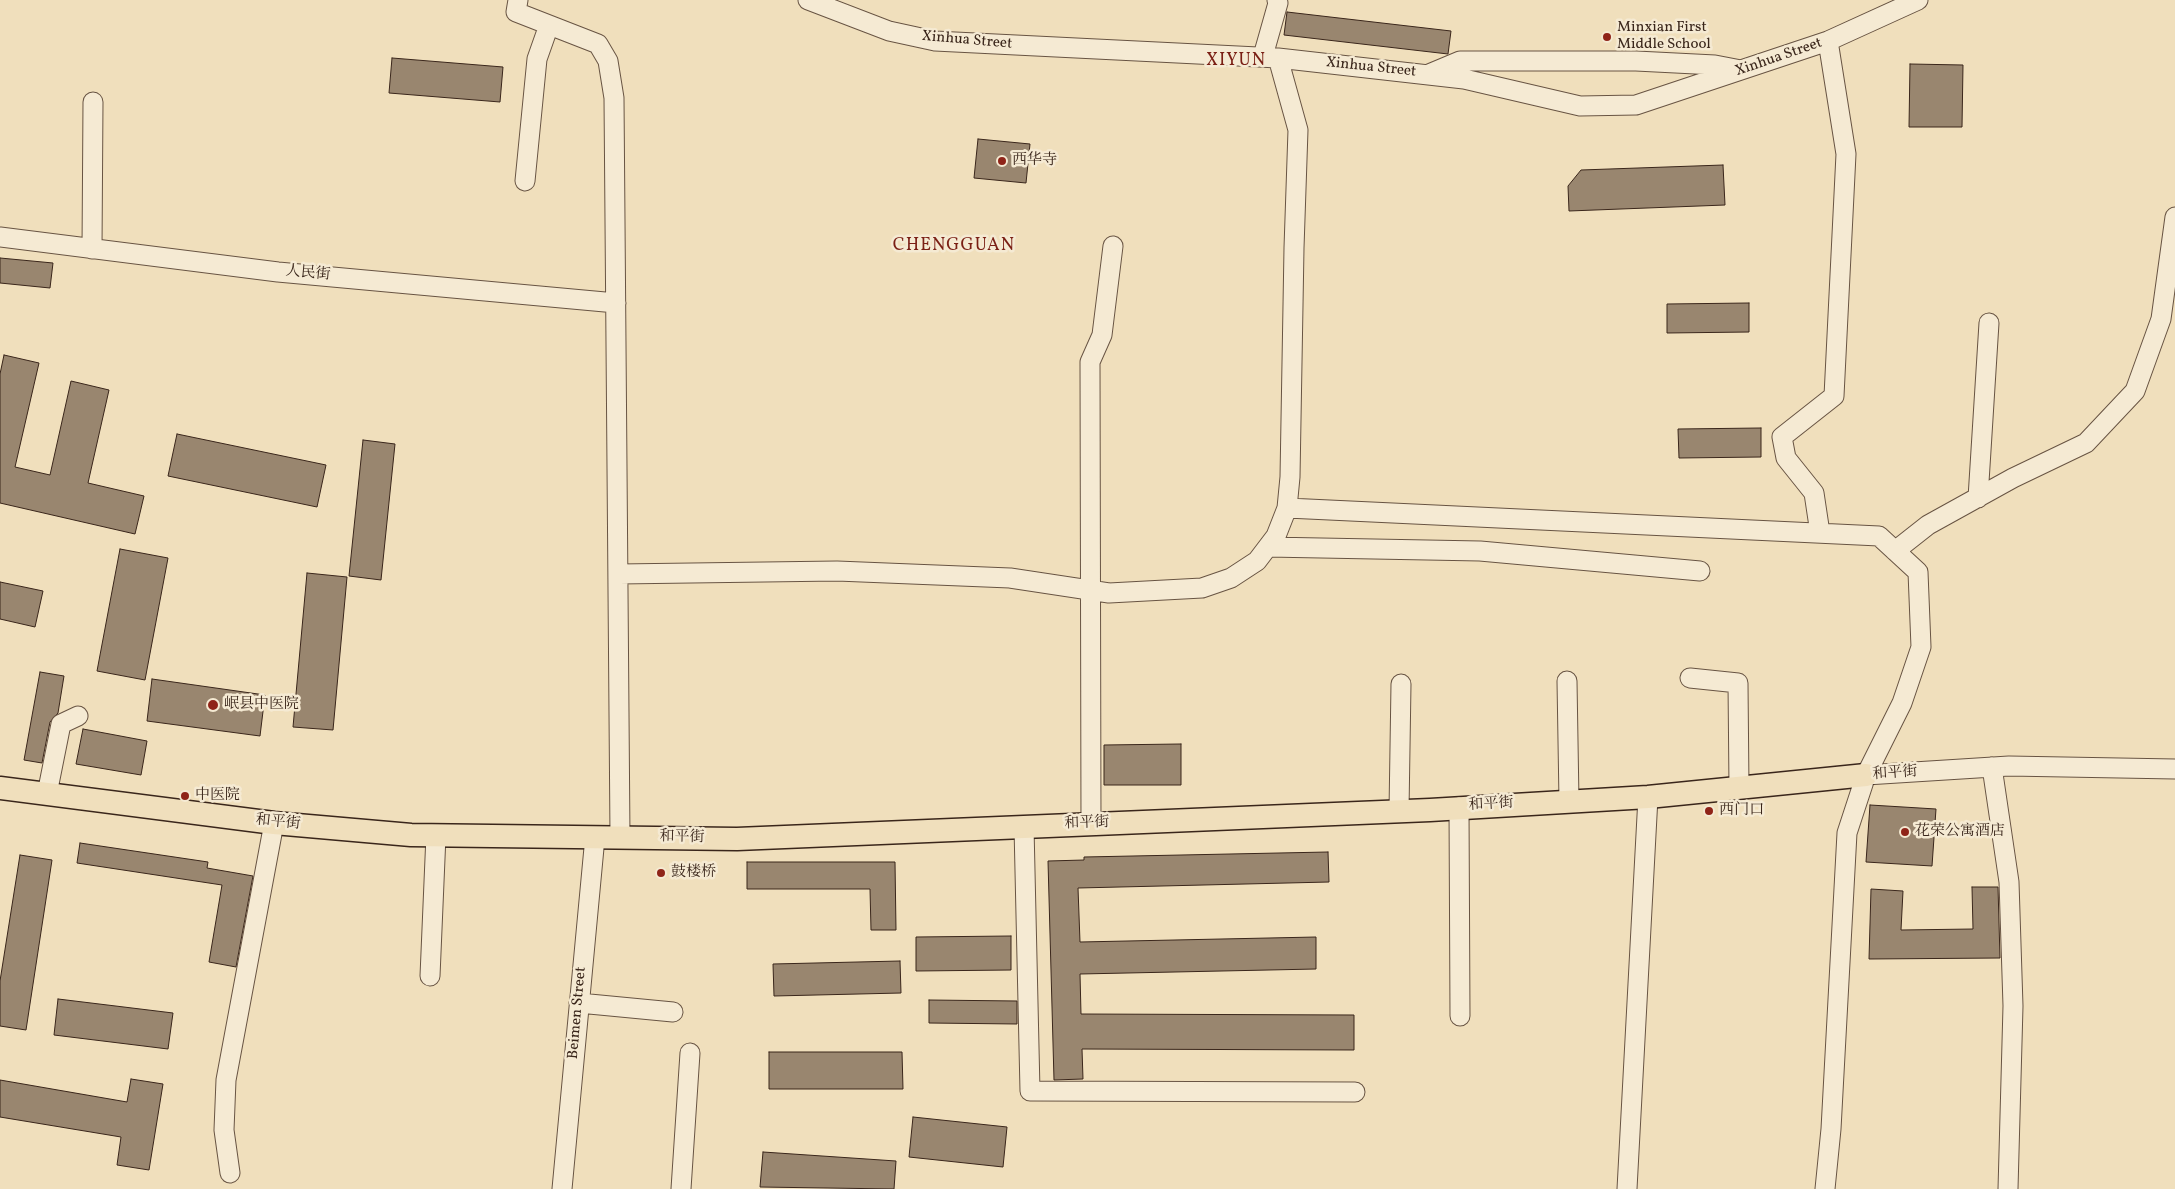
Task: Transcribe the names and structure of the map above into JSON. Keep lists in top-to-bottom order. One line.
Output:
{"streets":{"main road":["和平街"],"street":["Xinhua Street","人民街","Beimen Street"]},"crossings":[["和平街","Beimen Street"]],"districts":["XIYUN","CHENGGUAN"],"places":["Minxian First Middle School","西华寺","岷县中医院","中医院","西门口","花荣公寓酒店","鼓楼桥"]}
